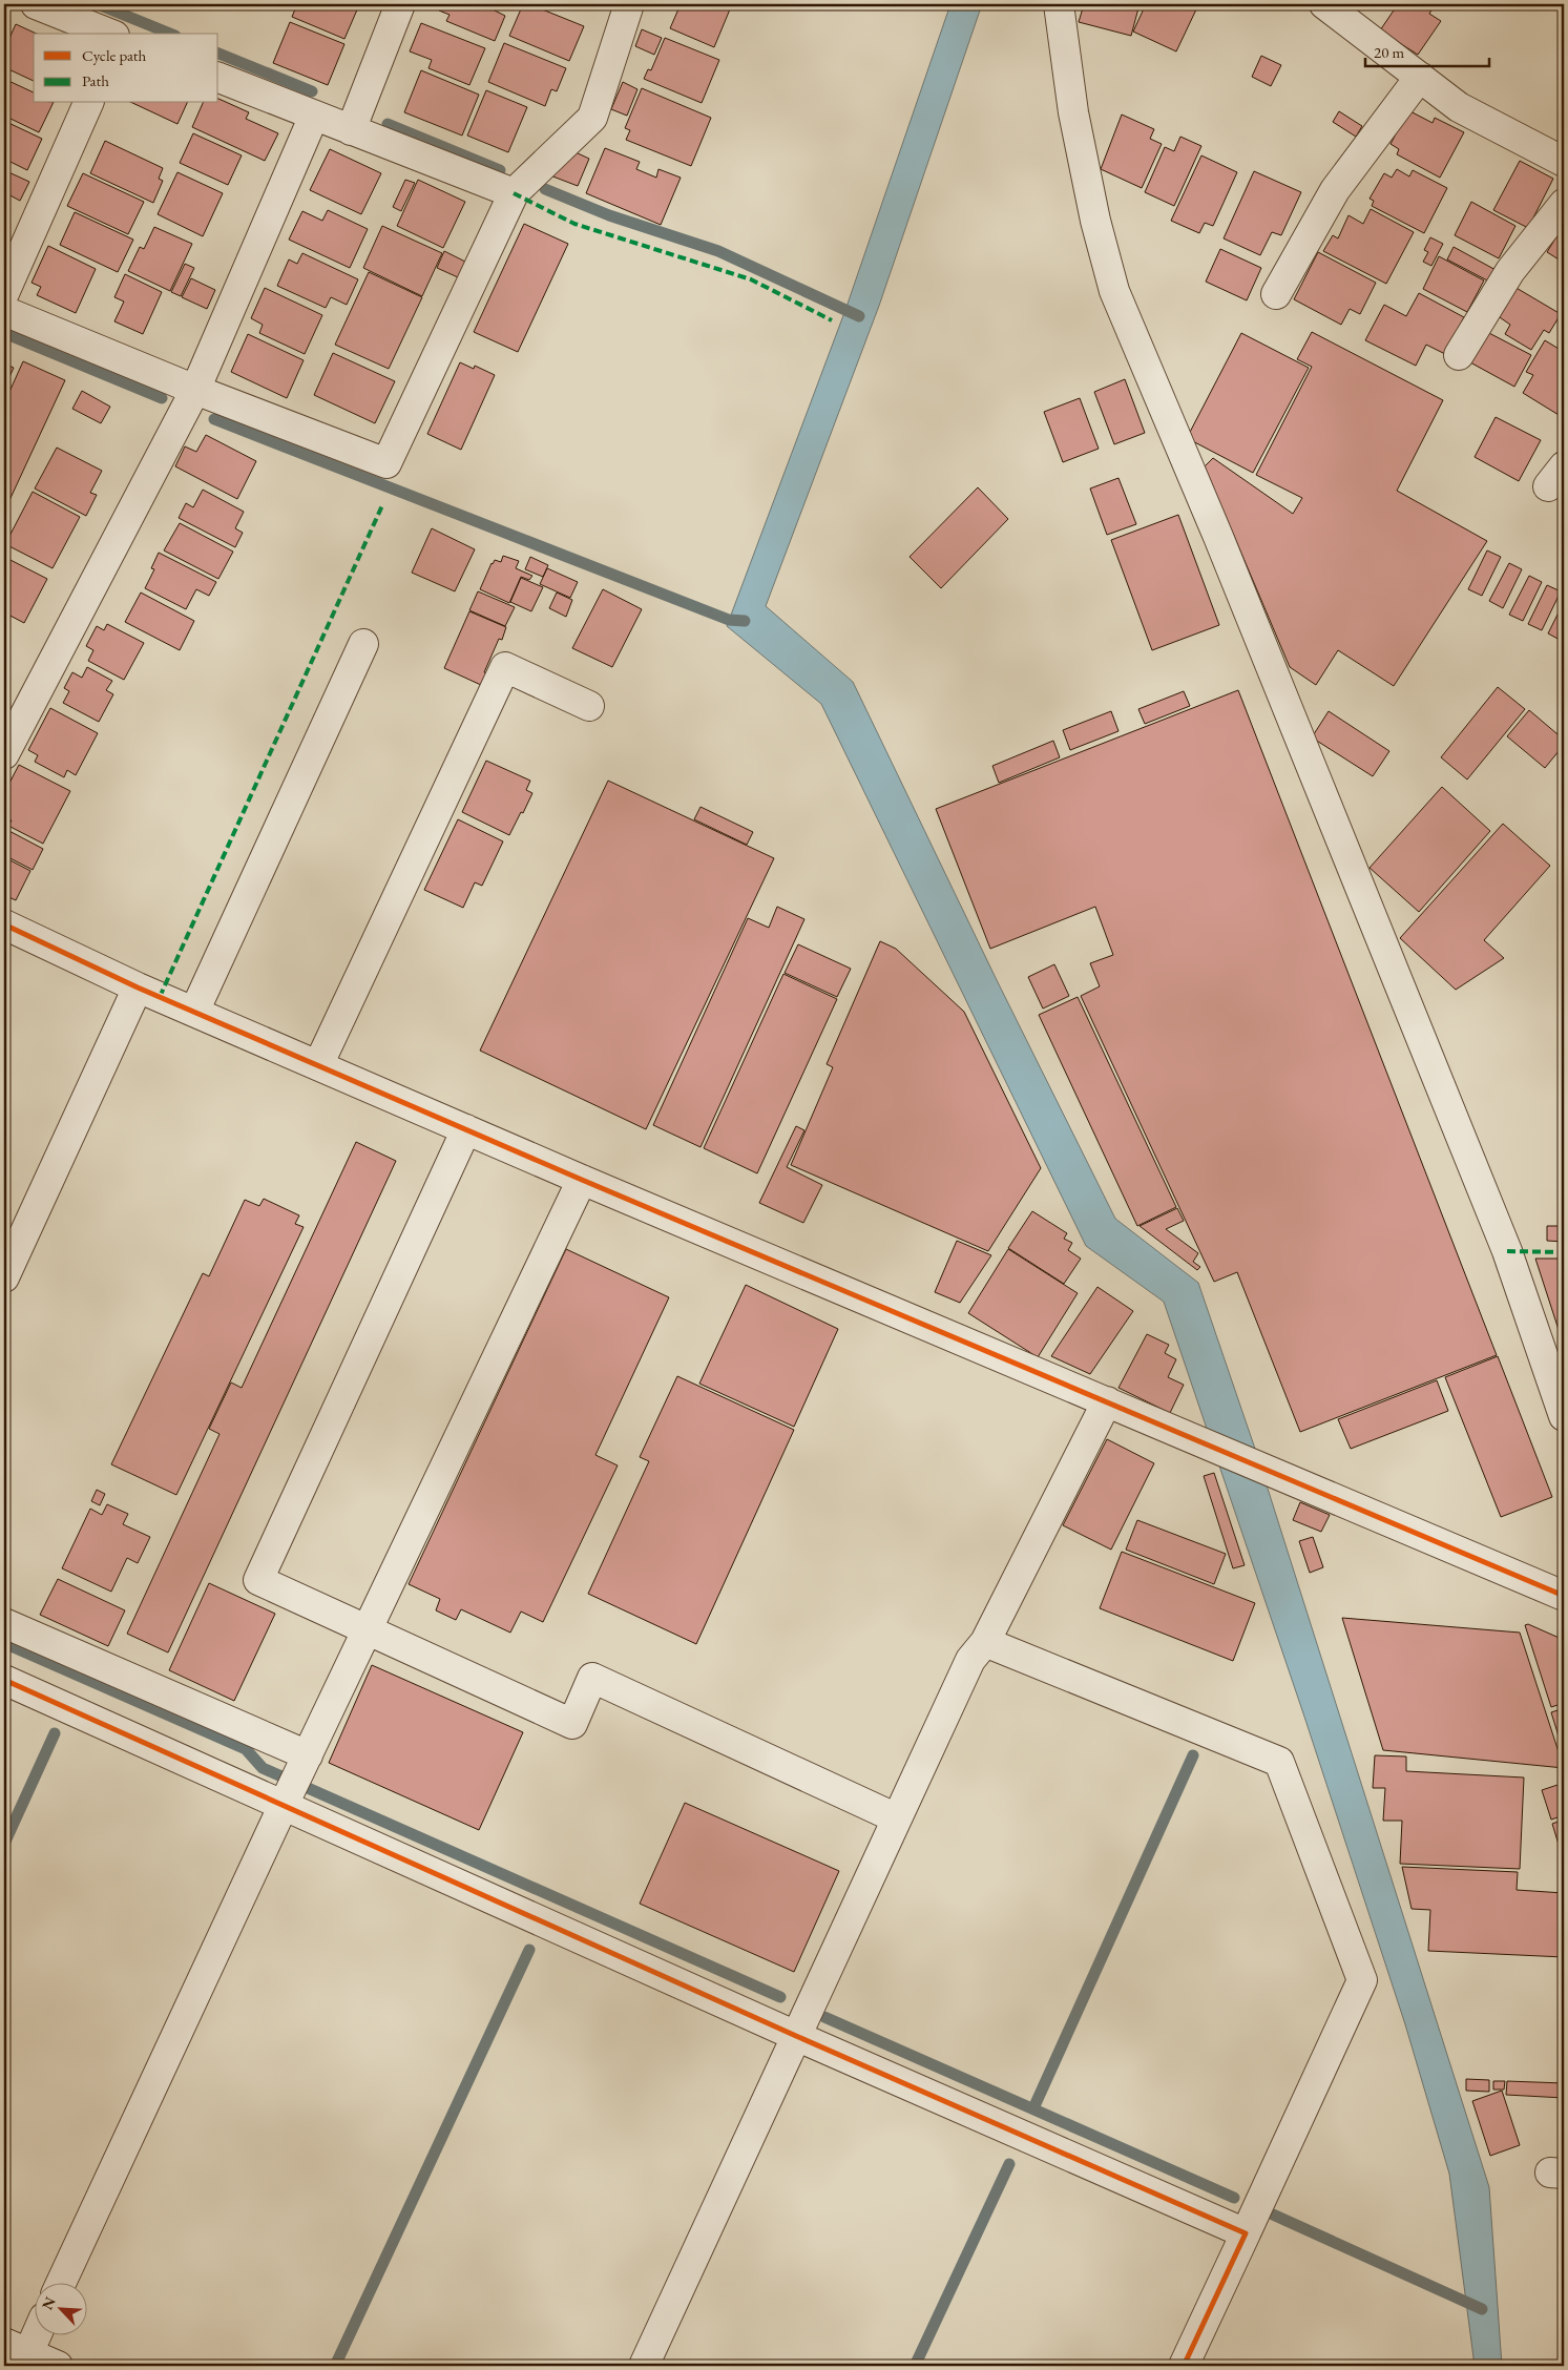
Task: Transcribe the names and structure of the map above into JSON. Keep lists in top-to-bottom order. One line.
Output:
{"legend":["Cycle path","Path"],"scale_bar":"20 m","north":"top left"}
